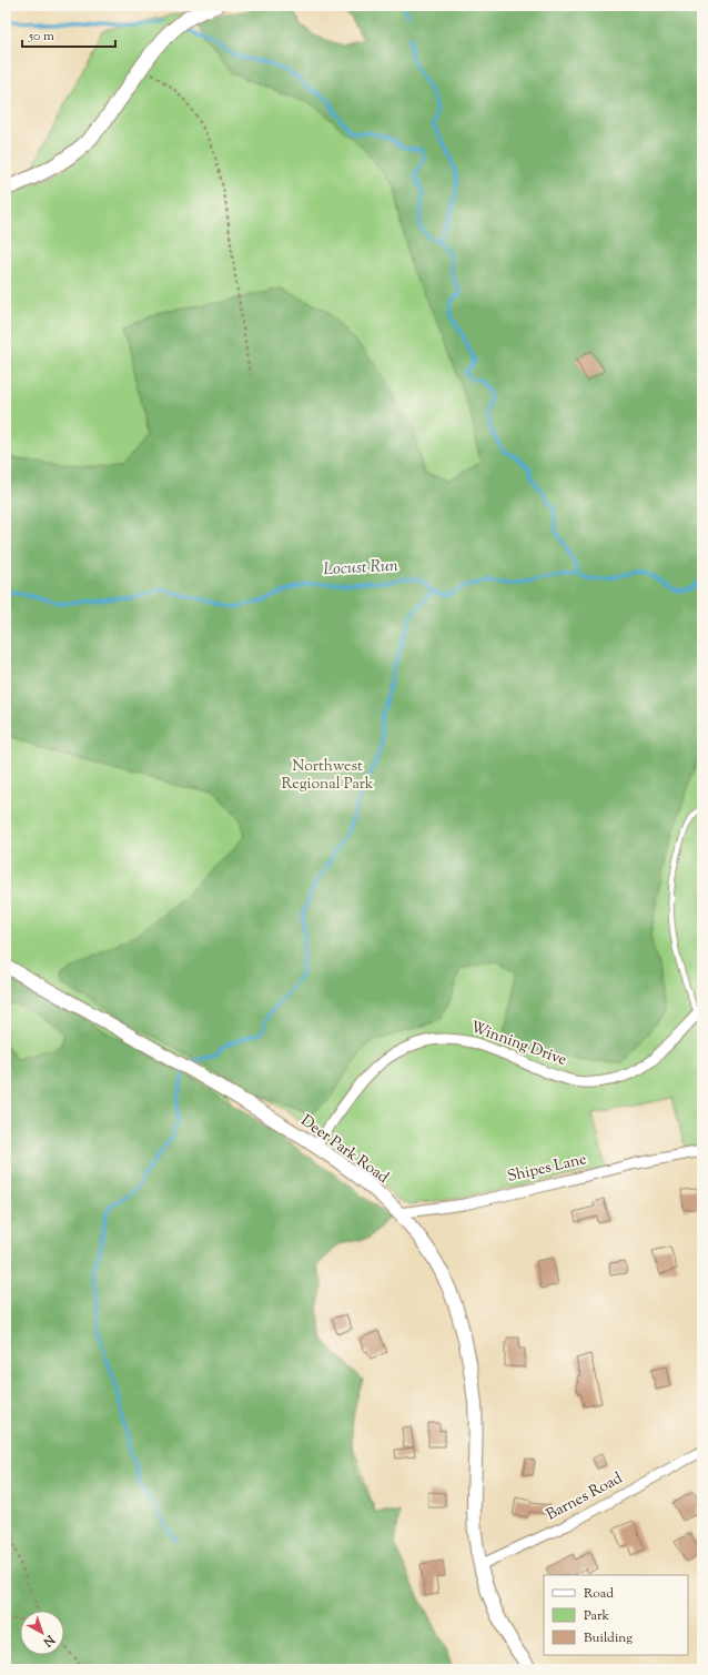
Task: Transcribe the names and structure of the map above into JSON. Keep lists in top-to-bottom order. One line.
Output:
{"streets":{"street":["Winning Drive","Deer Park Road","Shipes Lane","Barnes Road"]},"crossings":[["Winning Drive","Deer Park Road"],["Deer Park Road","Shipes Lane"],["Deer Park Road","Barnes Road"]],"water":["Locust Run"],"parks":["Northwest Regional Park"],"legend":["Road","Park","Building"],"scale_bar":"50 m","north":"bottom right"}
